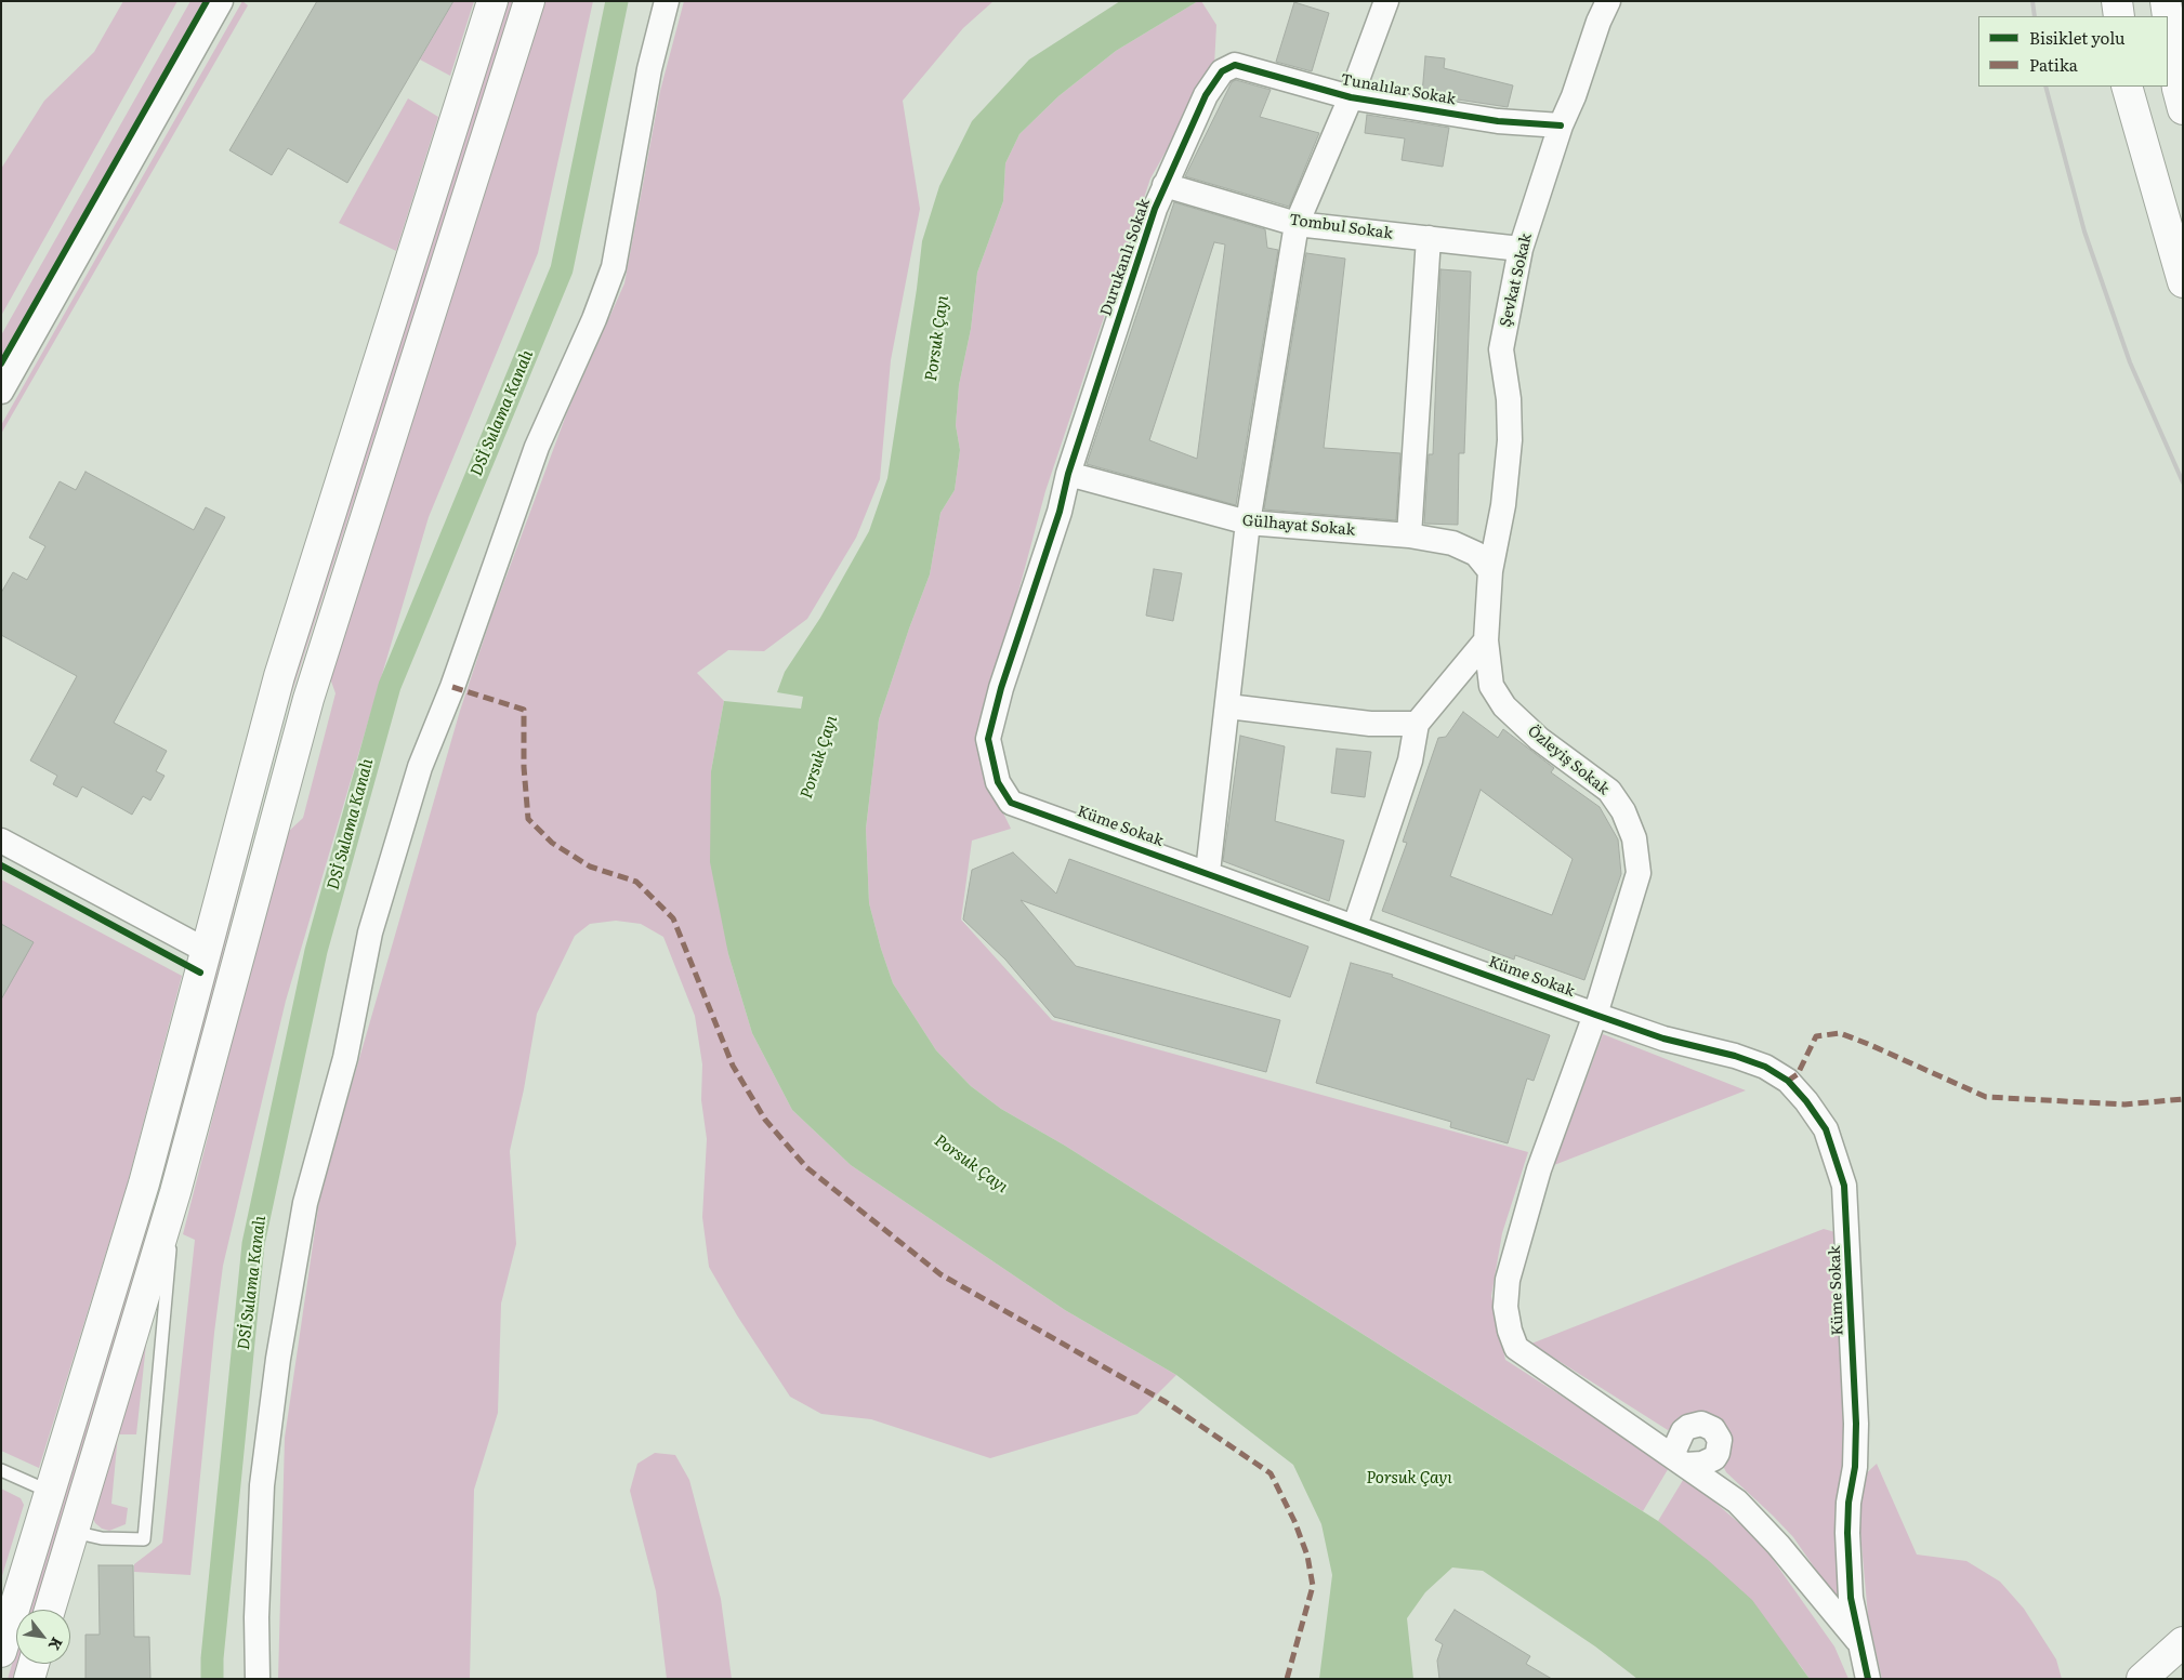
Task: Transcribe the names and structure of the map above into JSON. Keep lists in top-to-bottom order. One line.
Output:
{"streets":{"street":["Tunalılar Sokak","Tombul Sokak","Durukanlı Sokak","Şevkat Sokak","Gülhayat Sokak","Özleyiş Sokak","Küme Sokak"]},"crossings":[["Tunalılar Sokak","Durukanlı Sokak"],["Tunalılar Sokak","Şevkat Sokak"],["Tombul Sokak","Durukanlı Sokak"],["Tombul Sokak","Şevkat Sokak"],["Durukanlı Sokak","Gülhayat Sokak"],["Durukanlı Sokak","Küme Sokak"],["Şevkat Sokak","Gülhayat Sokak"],["Şevkat Sokak","Özleyiş Sokak"],["Gülhayat Sokak","Özleyiş Sokak"],["Gülhayat Sokak","Küme Sokak"],["Özleyiş Sokak","Küme Sokak"]],"water":["Porsuk Çayı","DSİ Sulama Kanalı"],"legend":["Bisiklet yolu","Patika"],"north":"bottom right"}
